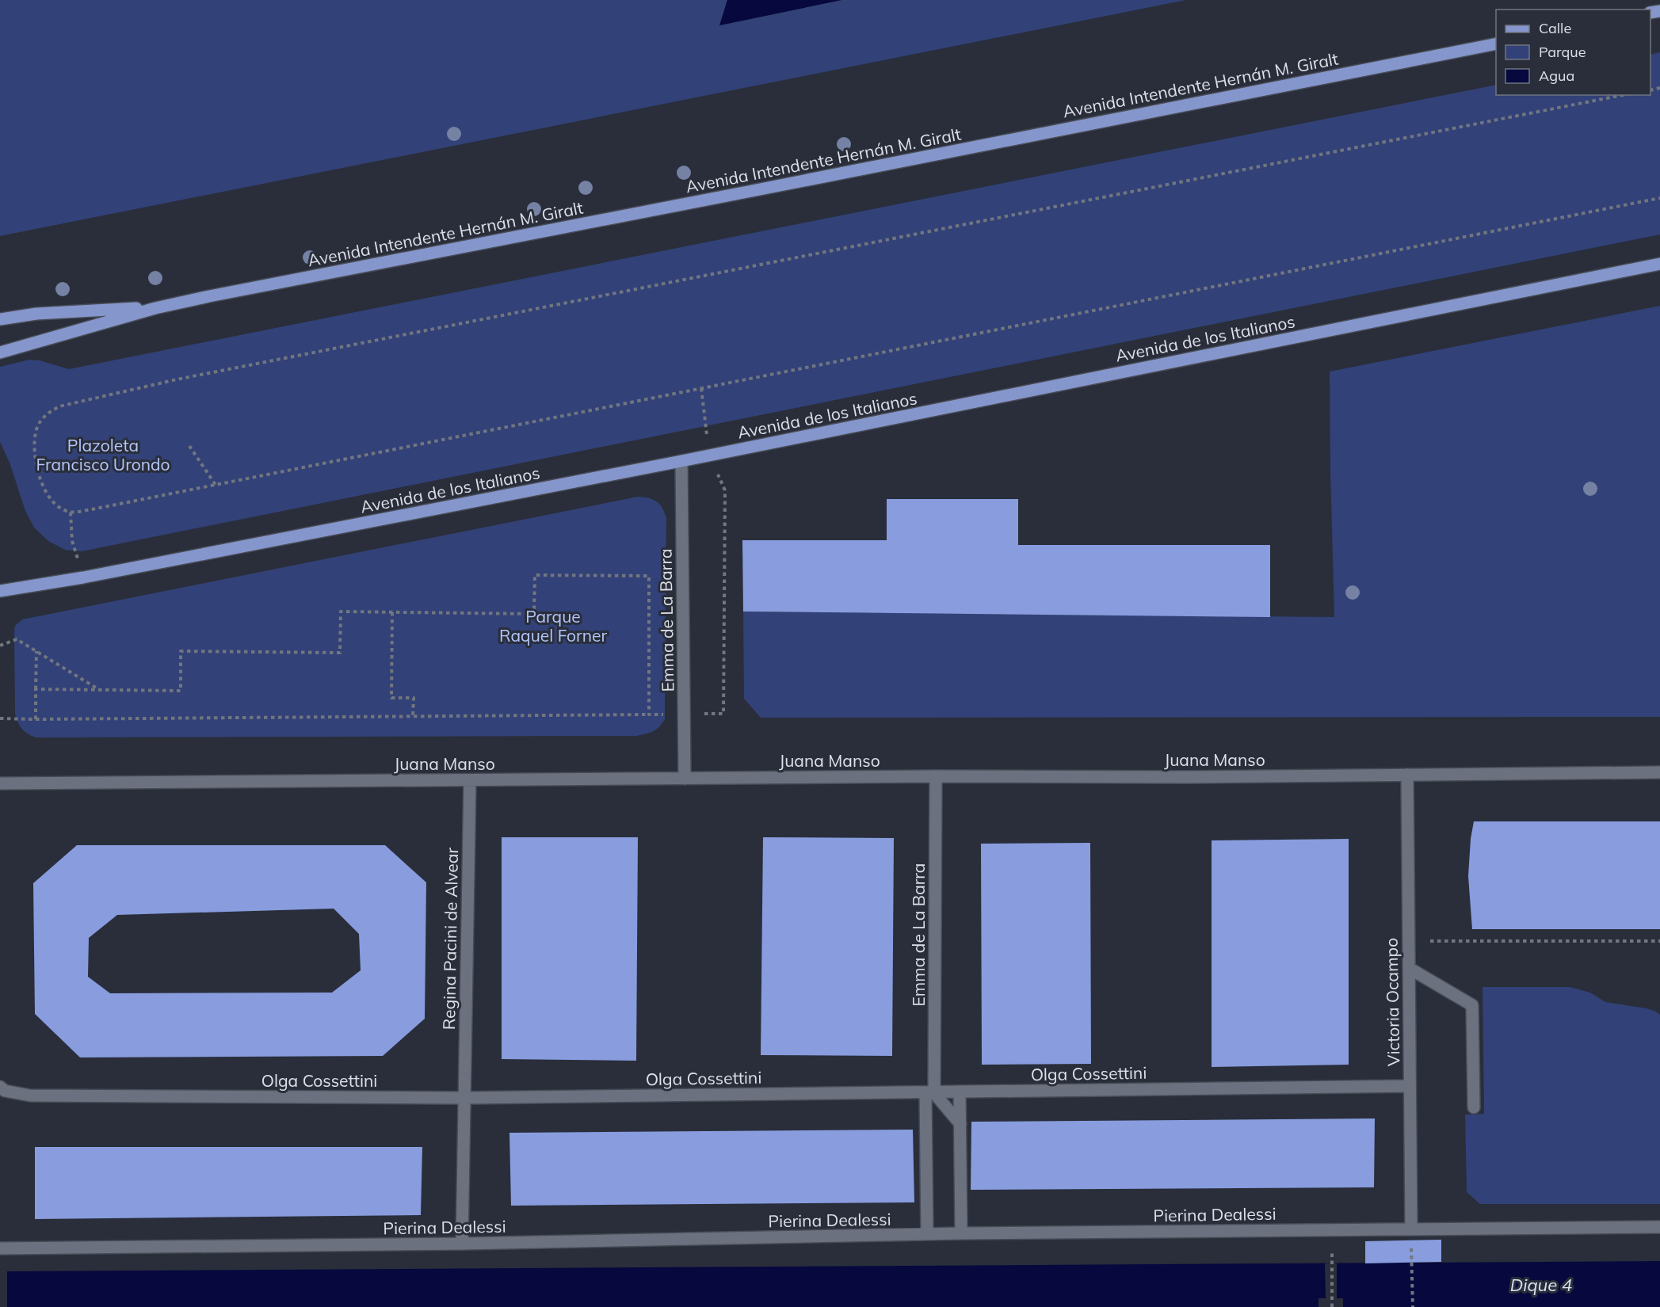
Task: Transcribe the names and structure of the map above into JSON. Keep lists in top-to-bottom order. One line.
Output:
{"streets":{"main road":["Avenida Intendente Hernán M. Giralt","Avenida de los Italianos"],"street":["Emma de La Barra","Juana Manso","Regina Pacini de Alvear","Victoria Ocampo","Olga Cossettini","Pierina Dealessi"]},"crossings":[["Avenida de los Italianos","Emma de La Barra"],["Emma de La Barra","Juana Manso"],["Emma de La Barra","Olga Cossettini"],["Emma de La Barra","Pierina Dealessi"],["Juana Manso","Regina Pacini de Alvear"],["Juana Manso","Victoria Ocampo"],["Regina Pacini de Alvear","Olga Cossettini"],["Regina Pacini de Alvear","Pierina Dealessi"],["Victoria Ocampo","Olga Cossettini"],["Victoria Ocampo","Pierina Dealessi"]],"water":["Dique 4"],"parks":["Plazoleta Francisco Urondo","Parque Raquel Forner"],"legend":["Calle","Parque","Agua"]}
